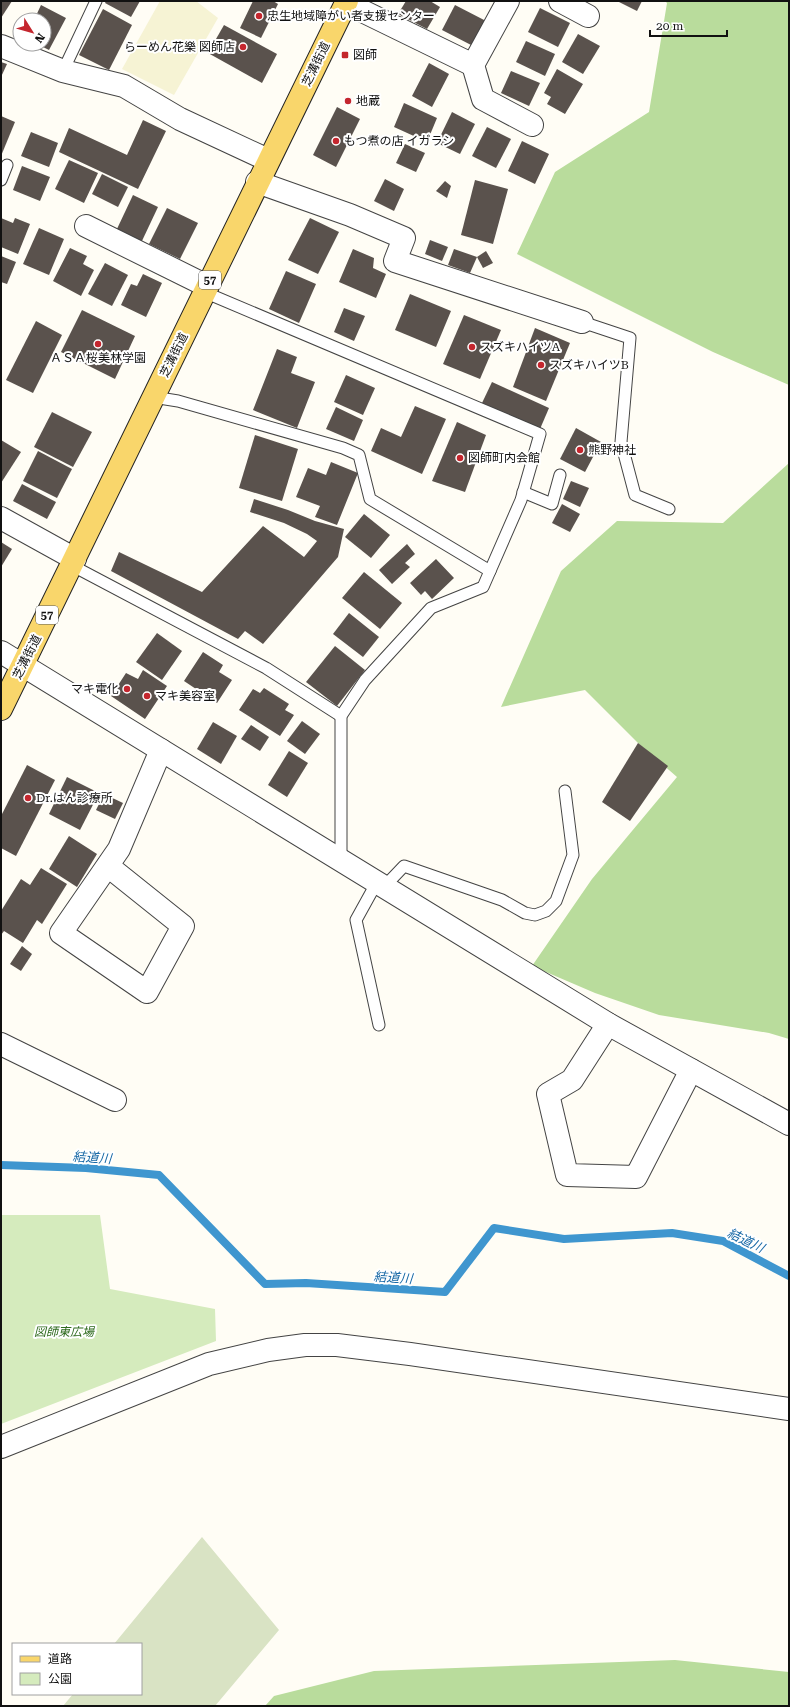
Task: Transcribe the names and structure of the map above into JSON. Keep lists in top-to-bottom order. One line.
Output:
{"streets":{"main road":["芝溝街道","57"]},"water":["結道川"],"parks":["図師東広場"],"places":{"other":["忠生地域障がい者支援センター","らーめん花樂 図師店","地蔵","もつ煮の店 イガラシ","ＡＳＡ桜美林学園","スズキハイツA","スズキハイツB","熊野神社","図師町内会館","マキ電化","マキ美容室","Dr.はん診療所"],"transit":["図師"]},"legend":["道路","公園"],"scale_bar":"20 m","north":"bottom right"}
